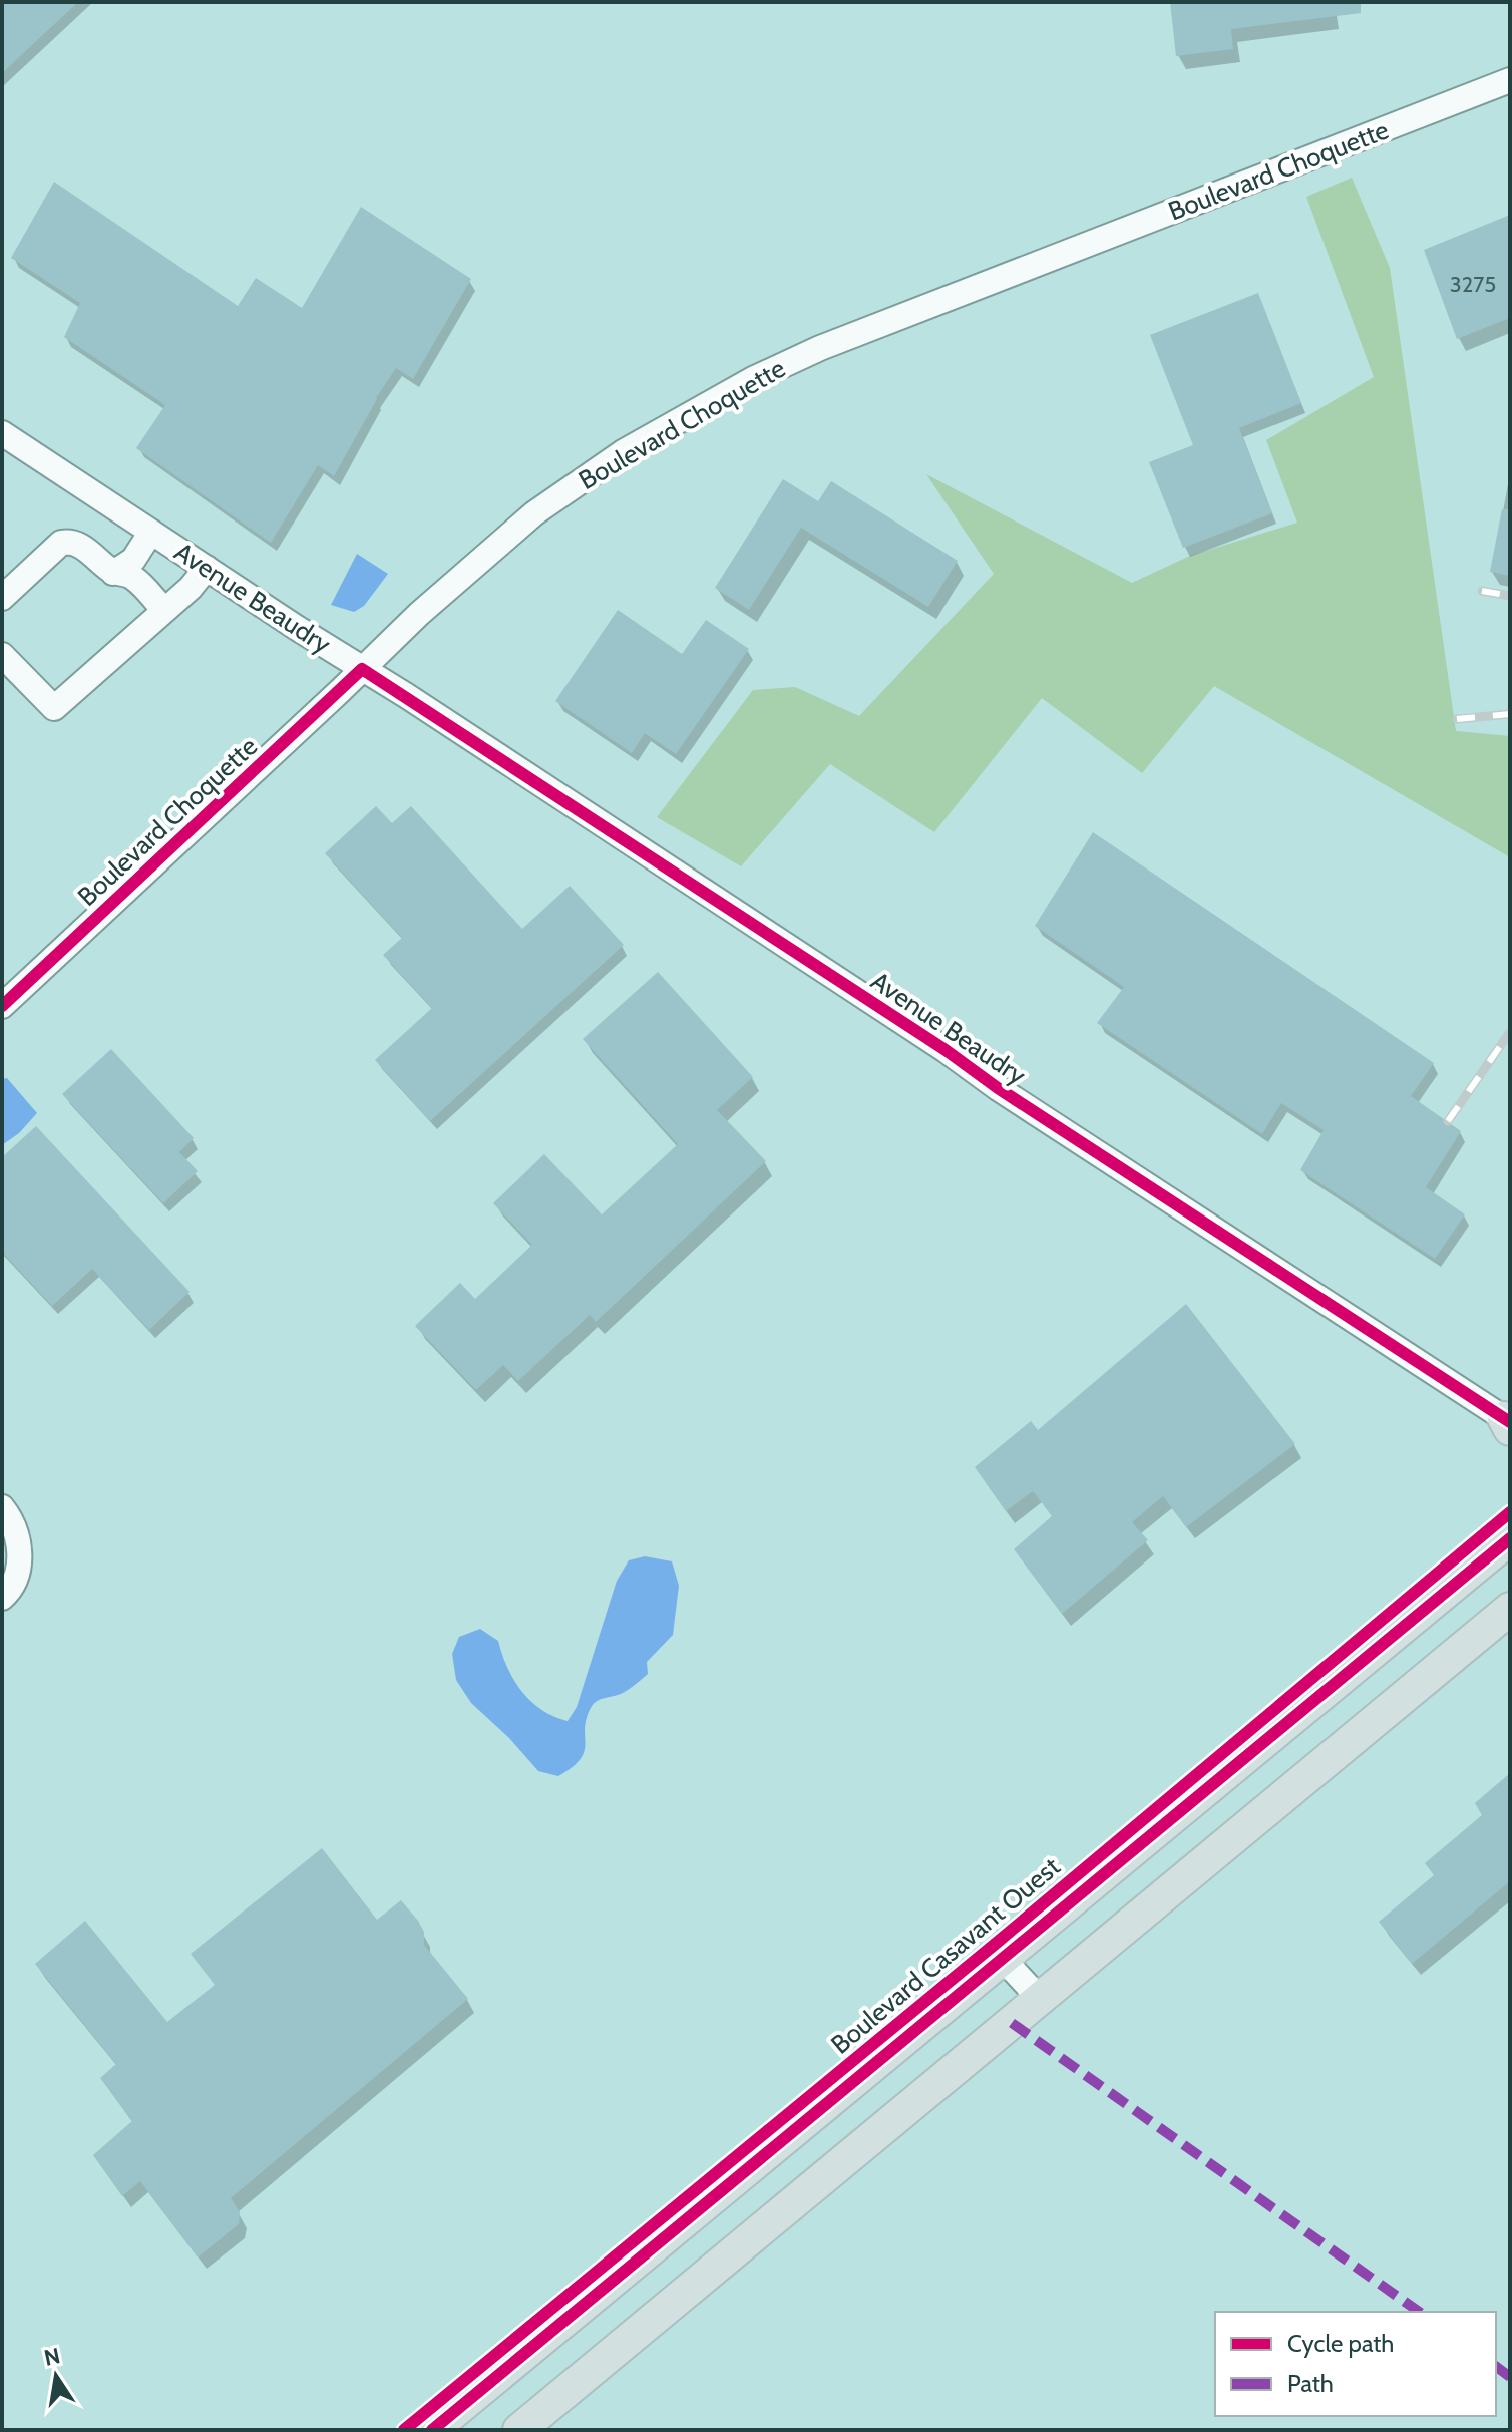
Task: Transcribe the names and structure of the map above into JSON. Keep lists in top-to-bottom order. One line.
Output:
{"streets":{"main road":["Boulevard Casavant Ouest"],"street":["Boulevard Choquette","Avenue Beaudry"]},"crossings":[["Boulevard Choquette","Avenue Beaudry"]],"house_numbers":["3275"],"legend":["Cycle path","Path"],"north":"top"}
